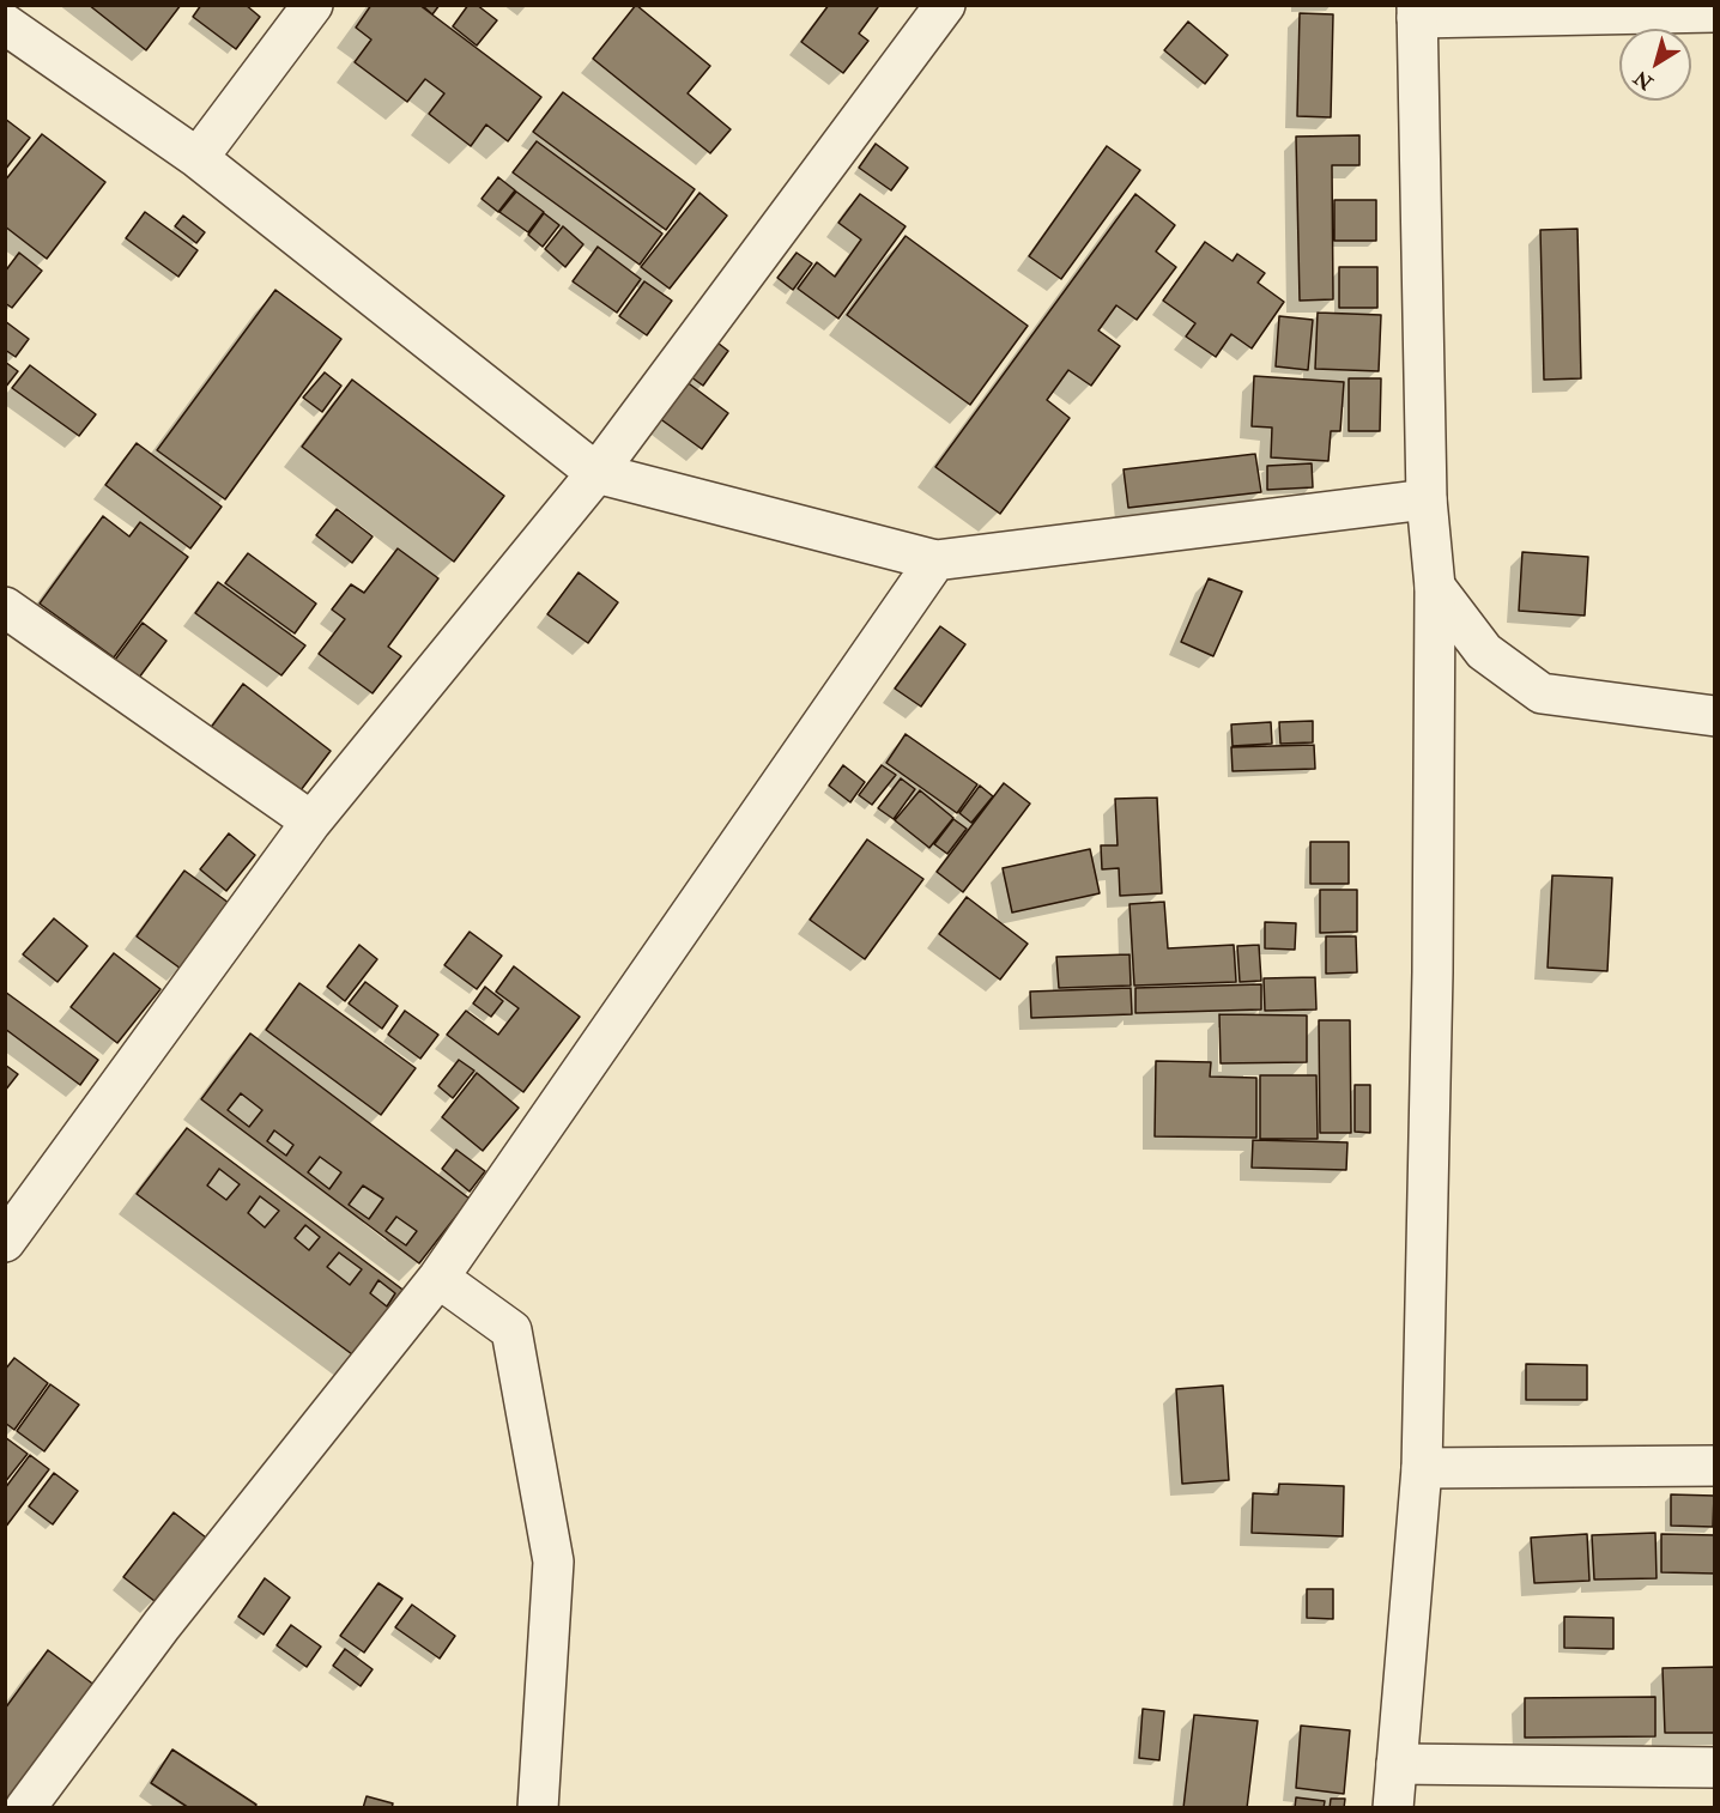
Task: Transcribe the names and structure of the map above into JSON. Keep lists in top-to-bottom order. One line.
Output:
{"north":"bottom left"}
